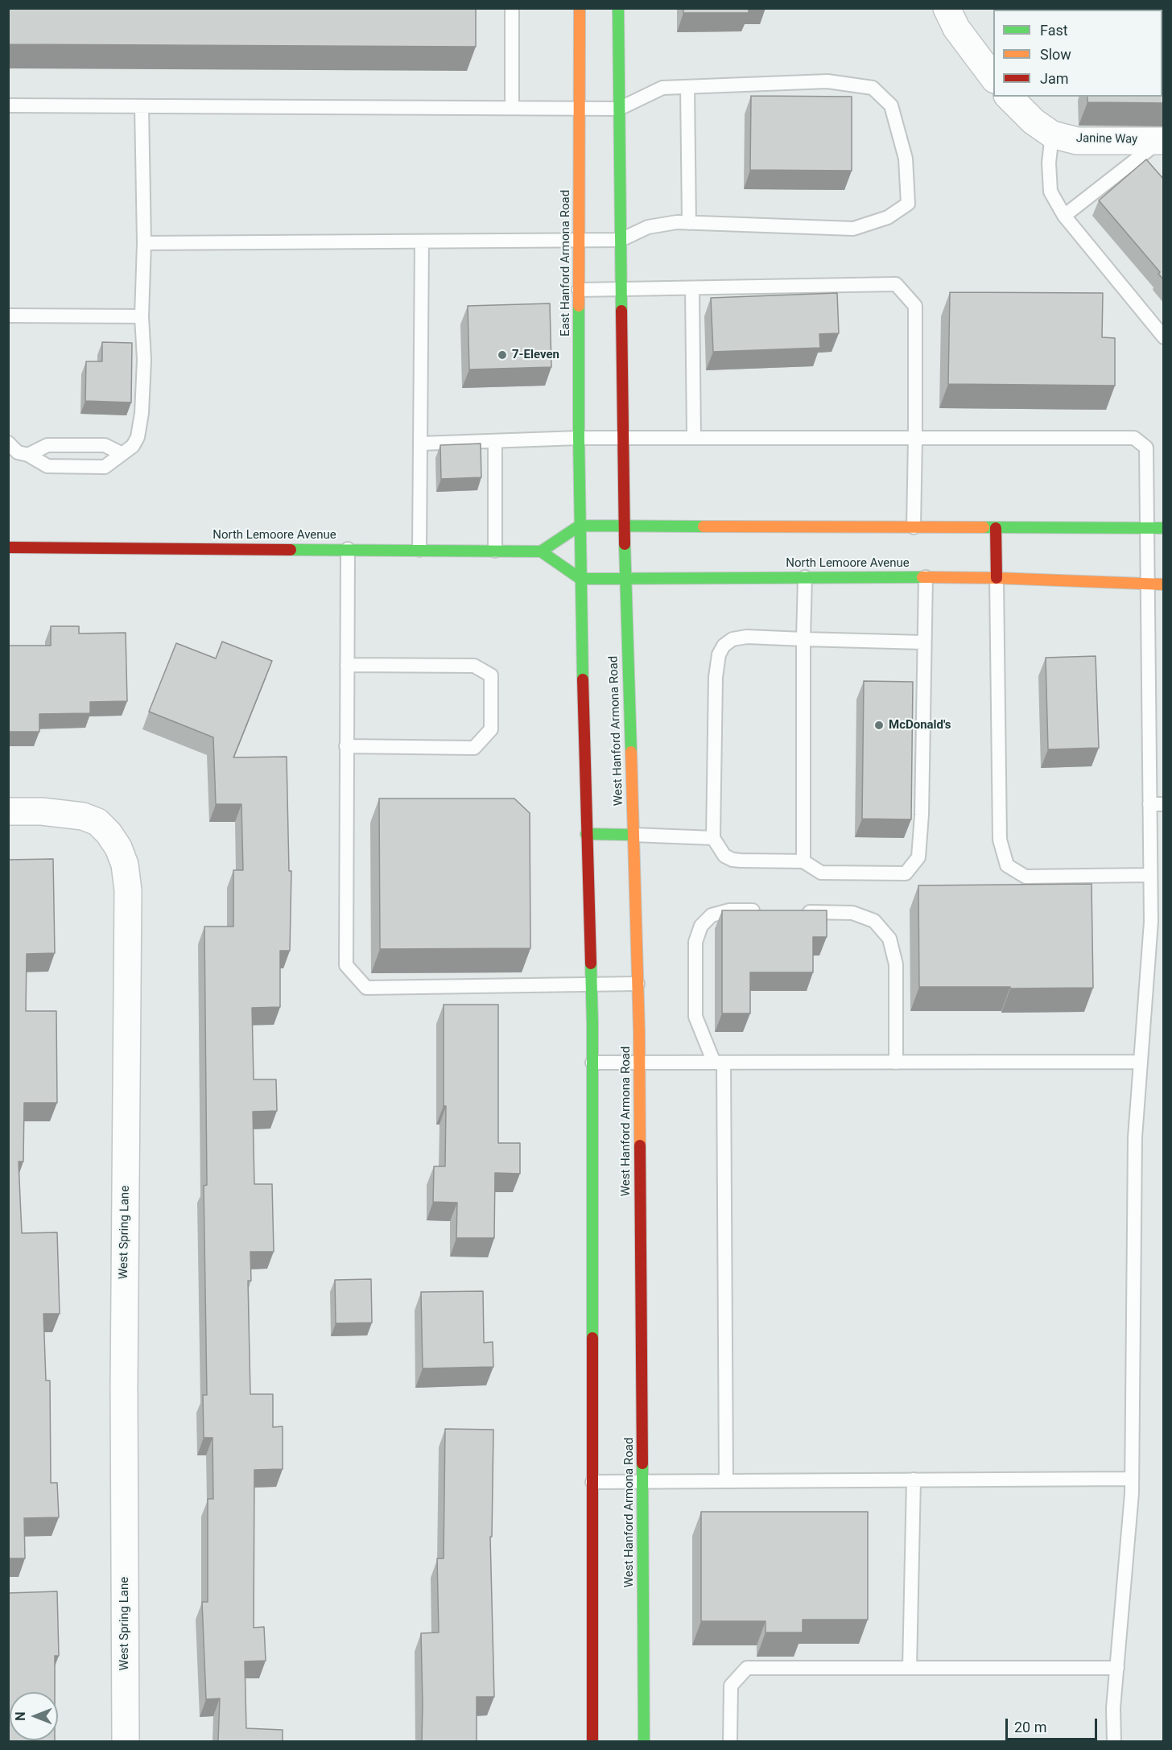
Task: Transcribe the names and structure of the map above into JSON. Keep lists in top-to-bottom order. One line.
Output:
{"streets":{"main road":["East Hanford Armona Road","North Lemoore Avenue","West Hanford Armona Road"],"street":["Janine Way","West Spring Lane"]},"crossings":[["East Hanford Armona Road","North Lemoore Avenue"],["North Lemoore Avenue","West Hanford Armona Road"]],"places":["7-Eleven","McDonald's"],"legend":["Fast","Slow","Jam"],"scale_bar":"20 m","north":"left"}
